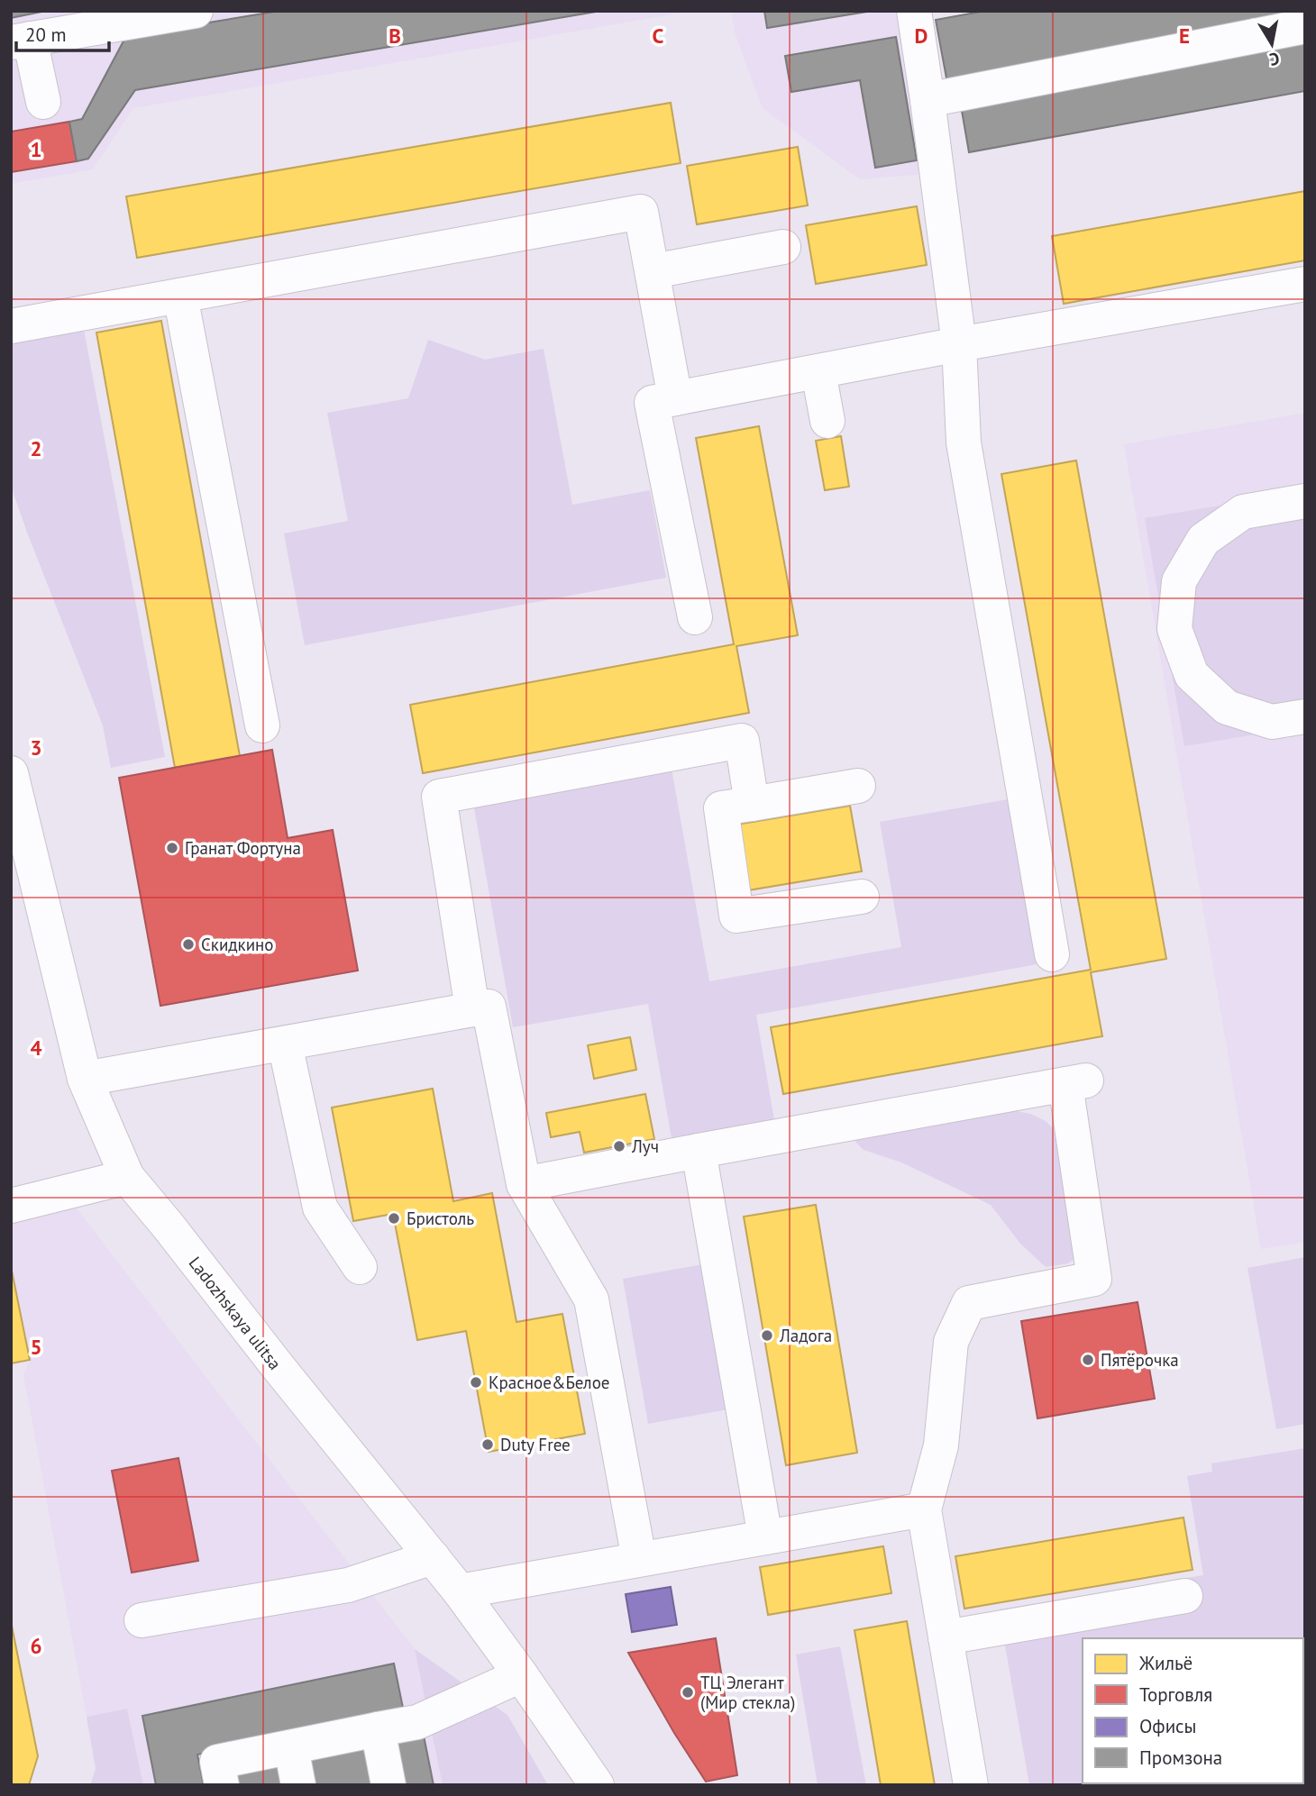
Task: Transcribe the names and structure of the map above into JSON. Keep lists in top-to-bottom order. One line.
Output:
{"streets":{"street":["Ladozhskaya ulitsa"]},"places":["Гранат Фортуна","Скидкино","Луч","Бристоль","Ладога","Пятёрочка","Красное&Белое","Duty Free","ТЦ Элегант (Мир стекла)"],"legend":["Жильё","Торговля","Офисы","Промзона"],"scale_bar":"20 m","north":"bottom","grid":{"columns":["B","C","D","E"],"rows":["1","2","3","4","5","6"]}}
